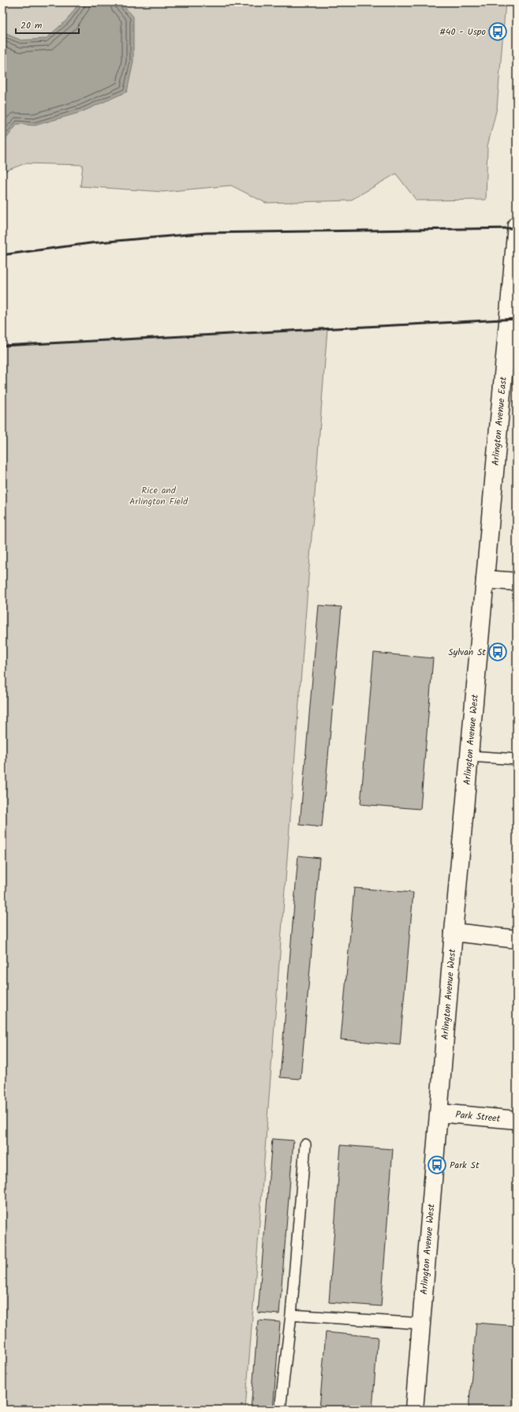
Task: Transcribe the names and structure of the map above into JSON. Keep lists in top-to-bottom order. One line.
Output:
{"streets":{"street":["Arlington Avenue East","Arlington Avenue West","Park Street"]},"crossings":[["Arlington Avenue East","Arlington Avenue West"],["Arlington Avenue West","Park Street"]],"parks":["Rice and Arlington Field"],"places":{"bus stop":["#40 - Uspo","Sylvan St","Park St"]},"scale_bar":"20 m"}
